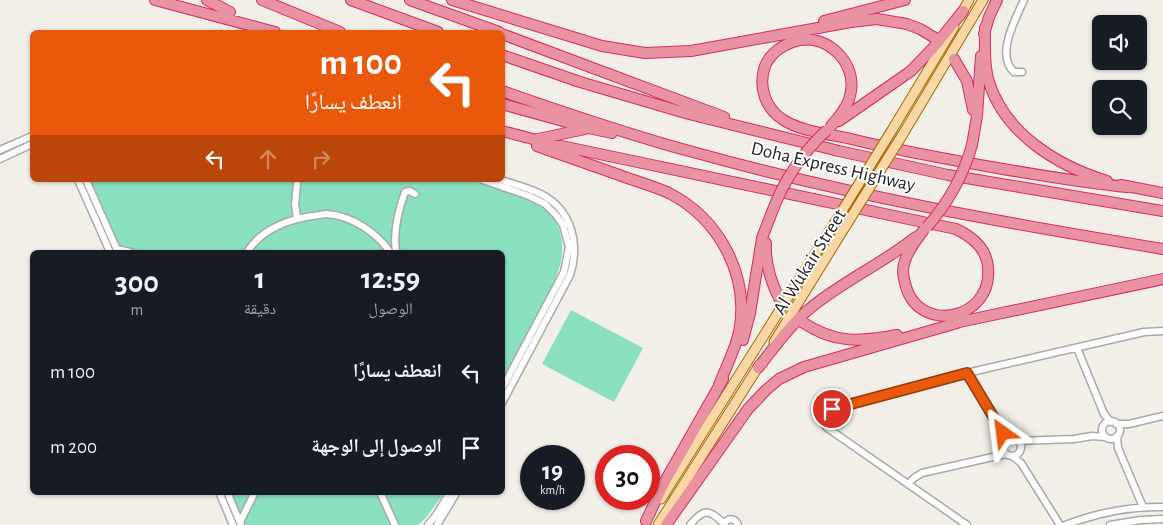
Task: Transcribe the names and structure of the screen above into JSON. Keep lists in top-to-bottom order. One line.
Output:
{"streets":{"highway":["Doha Express Highway"],"main road":["Al Wukair Street"]},"page":{"turn":["100 m","انعطف يسارًا"],"eta":["12:59","الوصول","1","دقيقة","300","m"],"list":[{"name":"انعطف يسارًا","value":"100 m"},{"name":"الوصول إلى الوجهة","value":"200 m"}],"speed":"19 km/h","limit":"30"}}
